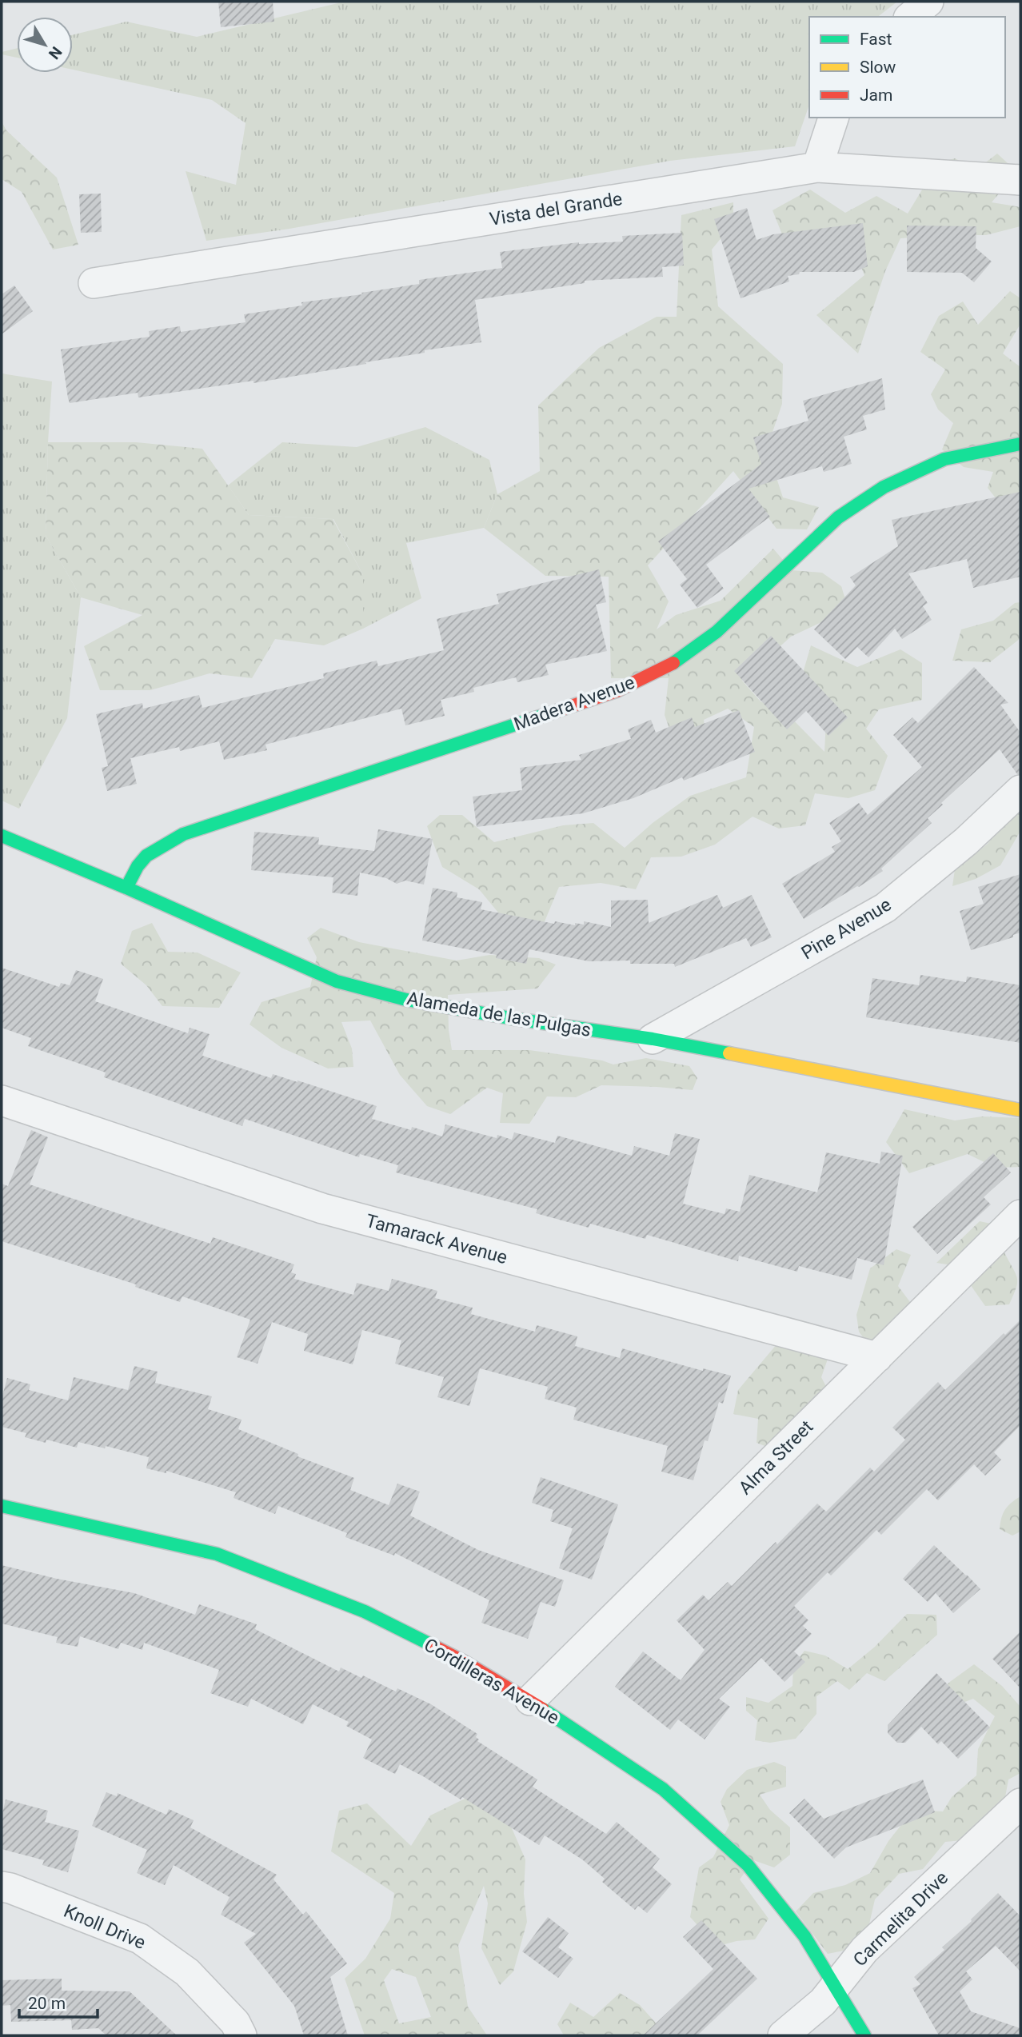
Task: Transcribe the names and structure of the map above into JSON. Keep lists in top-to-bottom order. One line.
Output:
{"streets":{"street":["Vista del Grande","Madera Avenue","Pine Avenue","Alameda de las Pulgas","Tamarack Avenue","Alma Street","Cordilleras Avenue","Carmelita Drive","Knoll Drive"]},"crossings":[["Madera Avenue","Alameda de las Pulgas"],["Pine Avenue","Alameda de las Pulgas"],["Tamarack Avenue","Alma Street"],["Alma Street","Cordilleras Avenue"],["Cordilleras Avenue","Carmelita Drive"]],"legend":["Fast","Slow","Jam"],"scale_bar":"20 m","north":"bottom right"}
